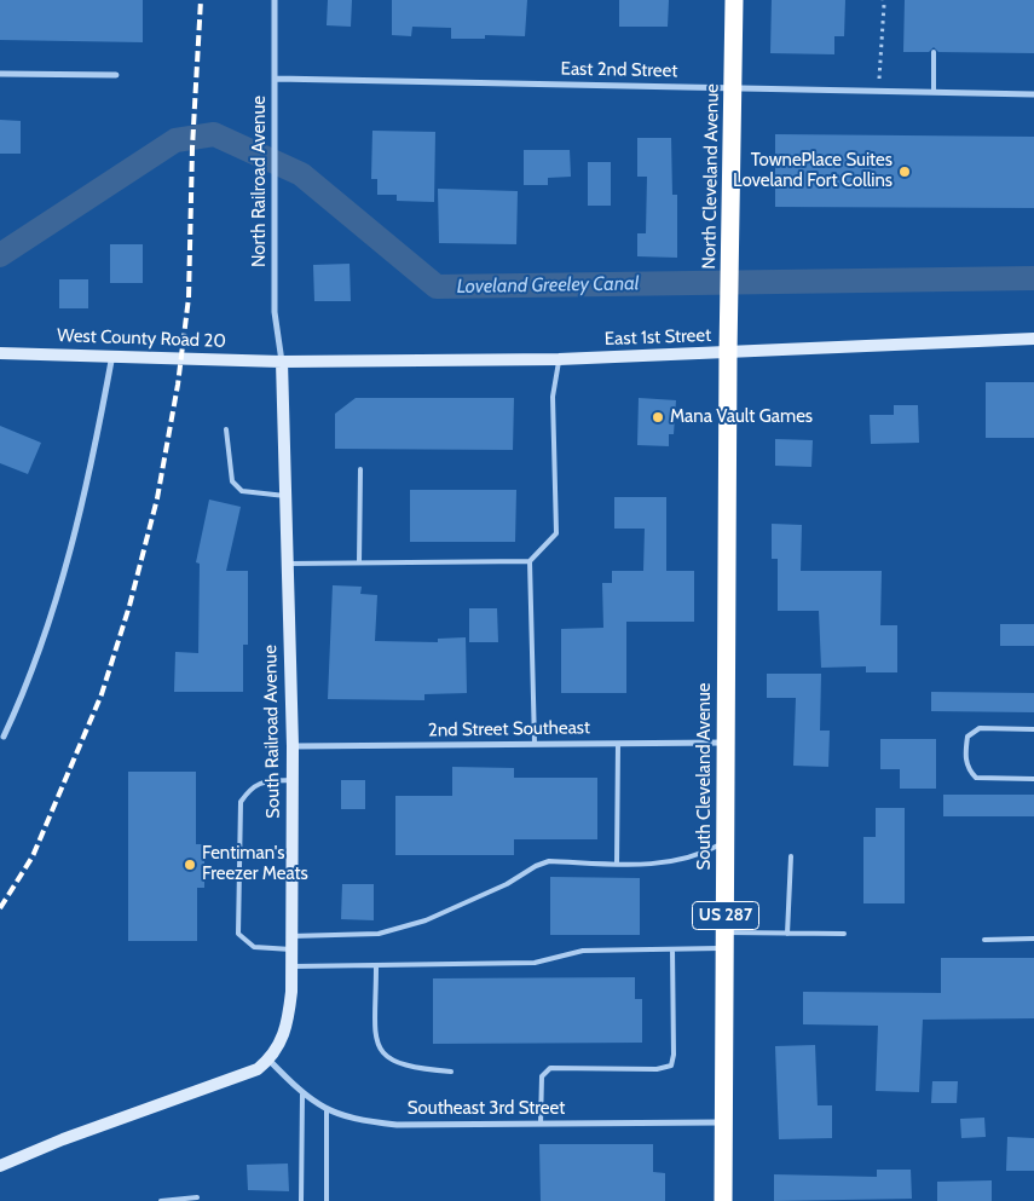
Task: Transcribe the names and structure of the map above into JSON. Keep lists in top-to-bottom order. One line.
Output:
{"streets":{"highway":["North Cleveland Avenue","South Cleveland Avenue","US 287"],"main road":["East 1st Street","West County Road 20","South Railroad Avenue"],"street":["East 2nd Street","North Railroad Avenue","2nd Street Southeast","Southeast 3rd Street"]},"crossings":[["East 2nd Street","North Cleveland Avenue"],["East 2nd Street","North Railroad Avenue"],["North Cleveland Avenue","East 1st Street"],["North Cleveland Avenue","South Cleveland Avenue"],["North Railroad Avenue","East 1st Street"],["North Railroad Avenue","West County Road 20"],["North Railroad Avenue","South Railroad Avenue"],["East 1st Street","West County Road 20"],["East 1st Street","South Railroad Avenue"],["East 1st Street","South Cleveland Avenue"],["West County Road 20","South Railroad Avenue"],["2nd Street Southeast","South Railroad Avenue"],["2nd Street Southeast","South Cleveland Avenue"],["South Railroad Avenue","Southeast 3rd Street"],["South Cleveland Avenue","Southeast 3rd Street"]],"water":["Loveland Greeley Canal"],"places":["TownePlace Suites Loveland Fort Collins","Mana Vault Games","Fentiman's Freezer Meats"]}
